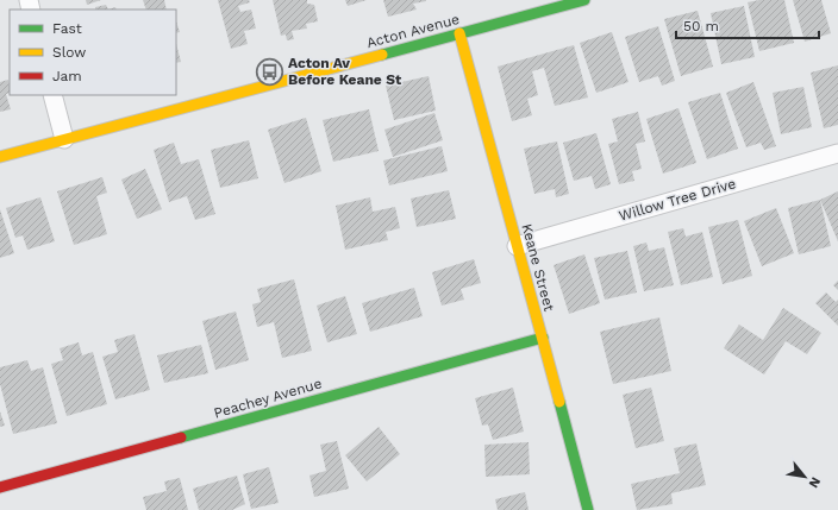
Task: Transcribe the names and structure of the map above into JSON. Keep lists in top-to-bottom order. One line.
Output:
{"streets":{"street":["Acton Avenue","Willow Tree Drive","Keane Street","Peachey Avenue"]},"crossings":[["Acton Avenue","Keane Street"],["Willow Tree Drive","Keane Street"],["Keane Street","Peachey Avenue"]],"places":{"bus stop":["Acton Av Before Keane St"]},"legend":["Fast","Slow","Jam"],"scale_bar":"50 m","north":"bottom right"}
